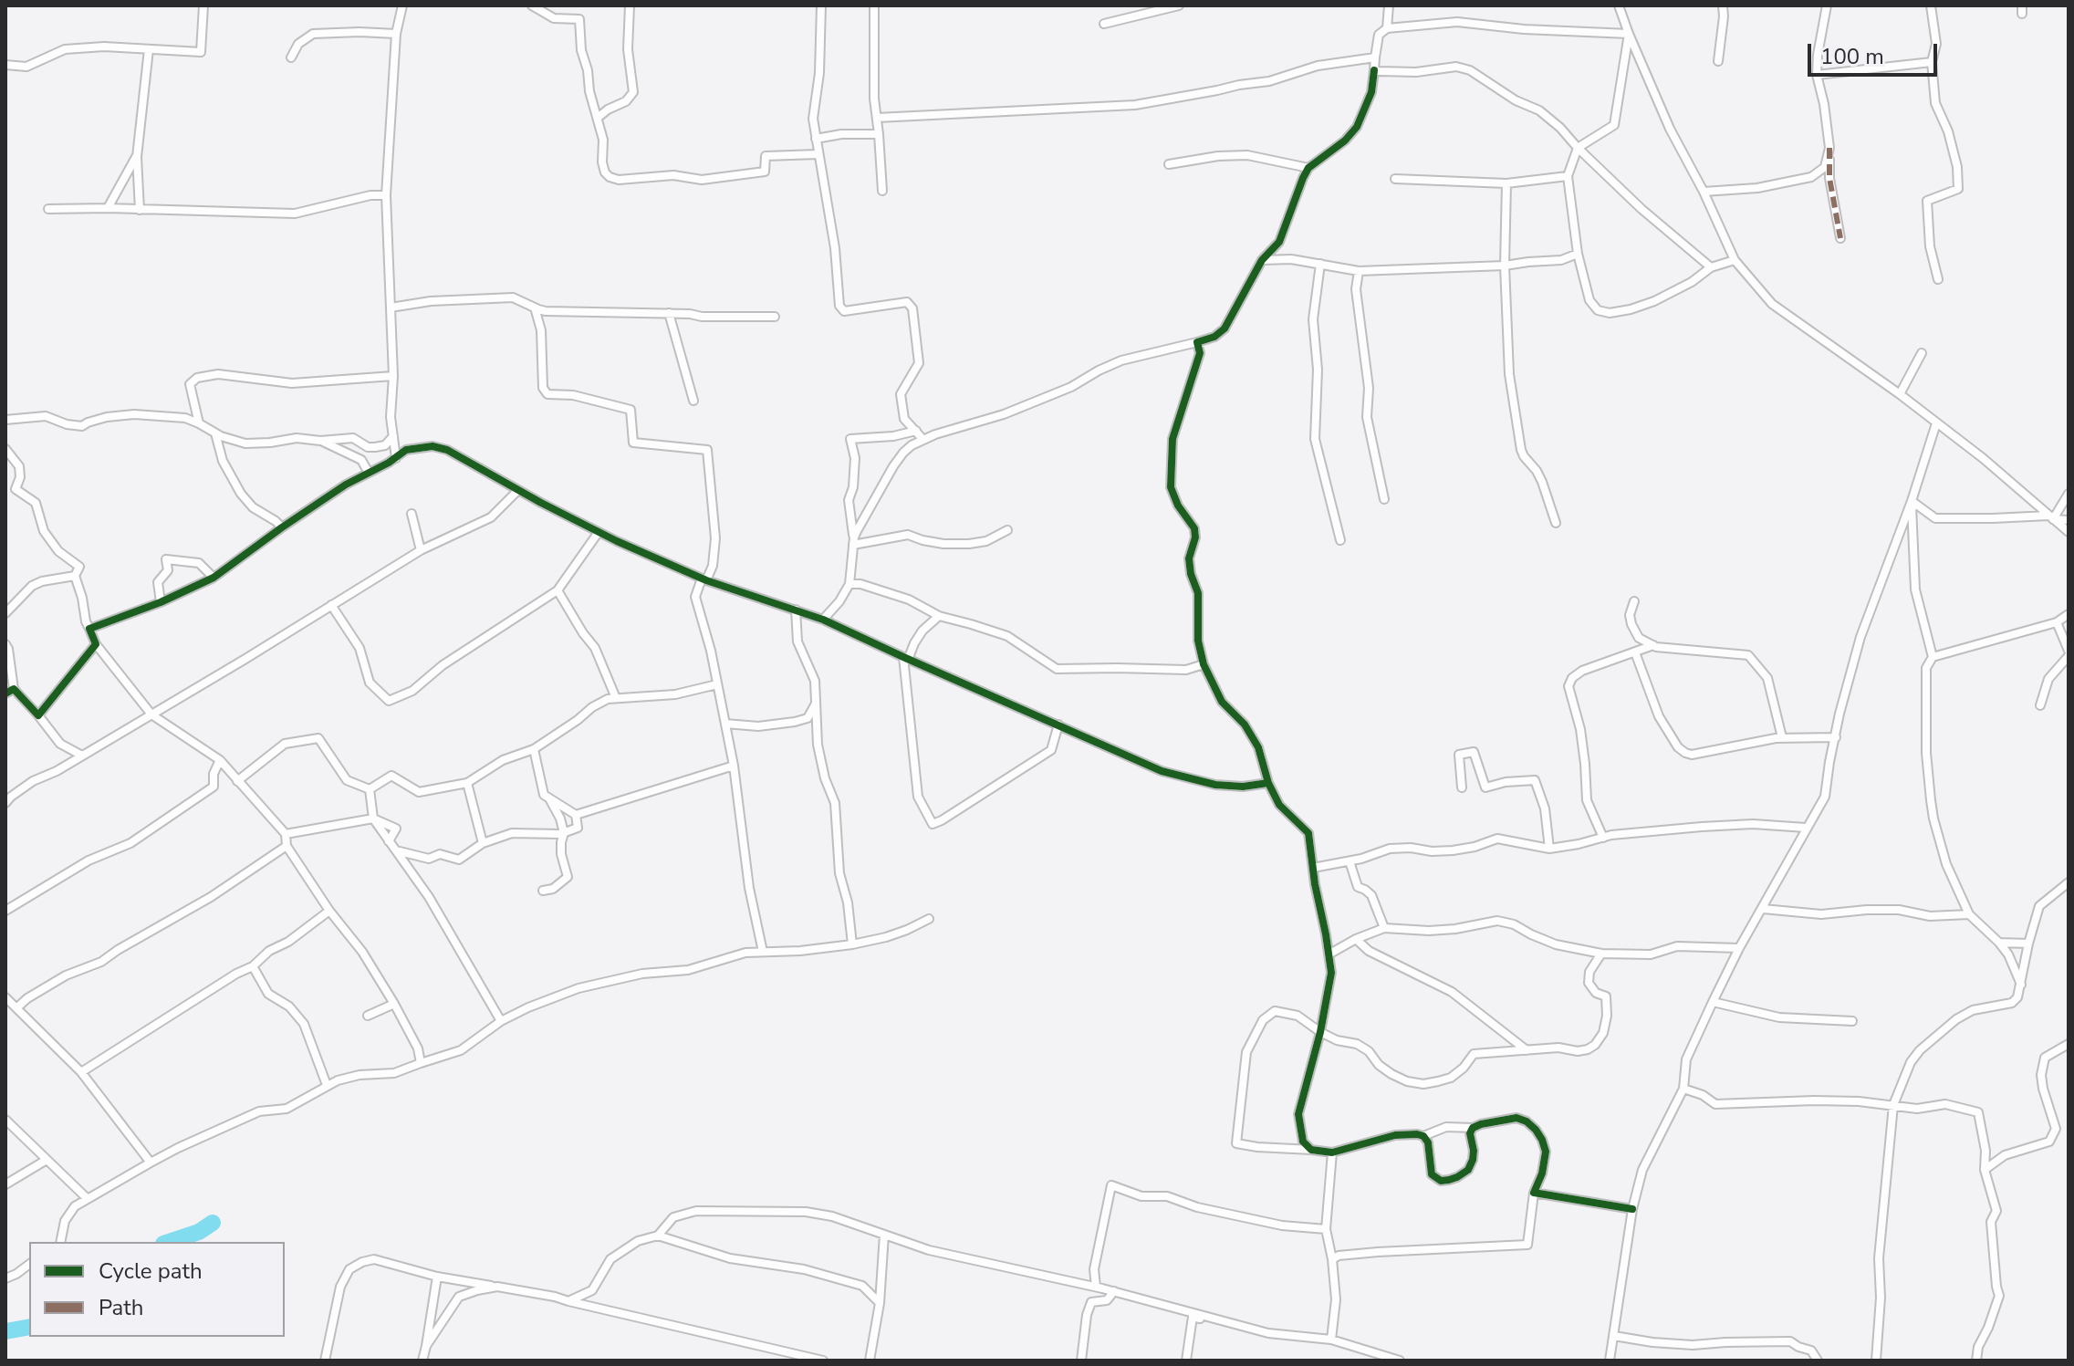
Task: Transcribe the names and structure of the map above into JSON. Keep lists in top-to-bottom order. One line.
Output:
{"legend":["Cycle path","Path"],"scale_bar":"100 m"}
